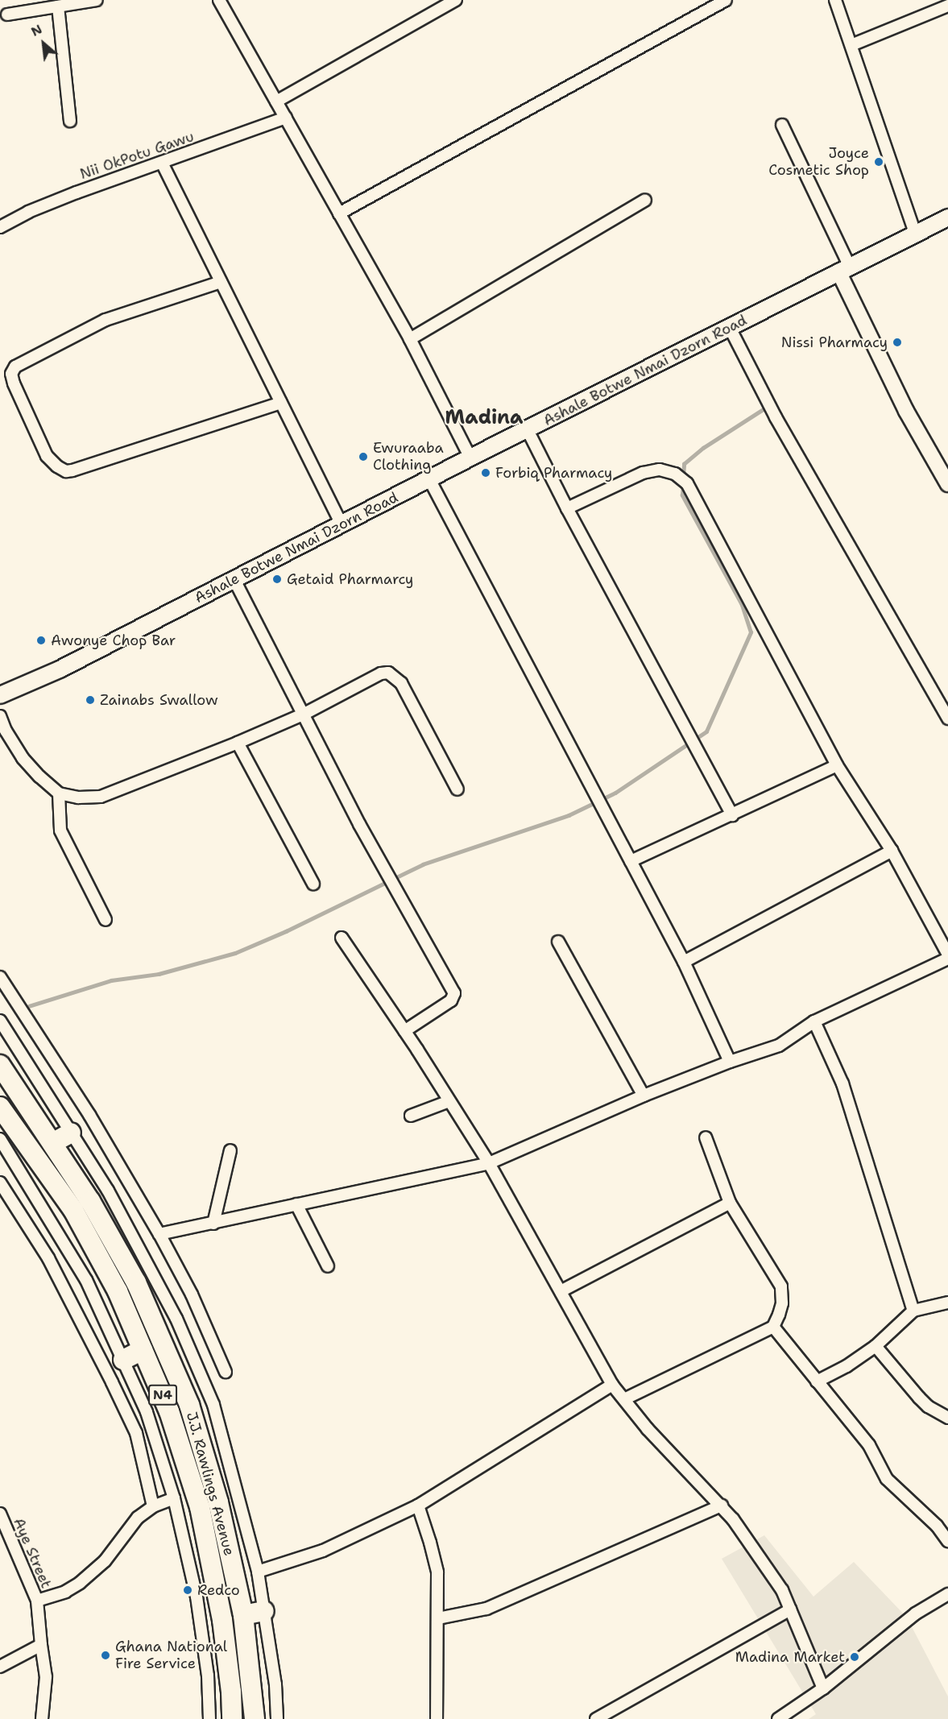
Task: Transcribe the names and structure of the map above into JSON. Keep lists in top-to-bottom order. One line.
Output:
{"streets":{"highway":["N4","J.J. Rawlings Avenue"],"main road":["Ashale Botwe Nmai Dzorn Road"],"street":["Nii OkPotu Gawu","Aye Street"]},"districts":["Madina"],"places":["Joyce Cosmetic Shop","Nissi Pharmacy","Ewuraaba Clothing","Forbiq Pharmacy","Getaid Pharmarcy","Awonye Chop Bar","Zainabs Swallow","Redco","Ghana National Fire Service","Madina Market"],"north":"top left"}
